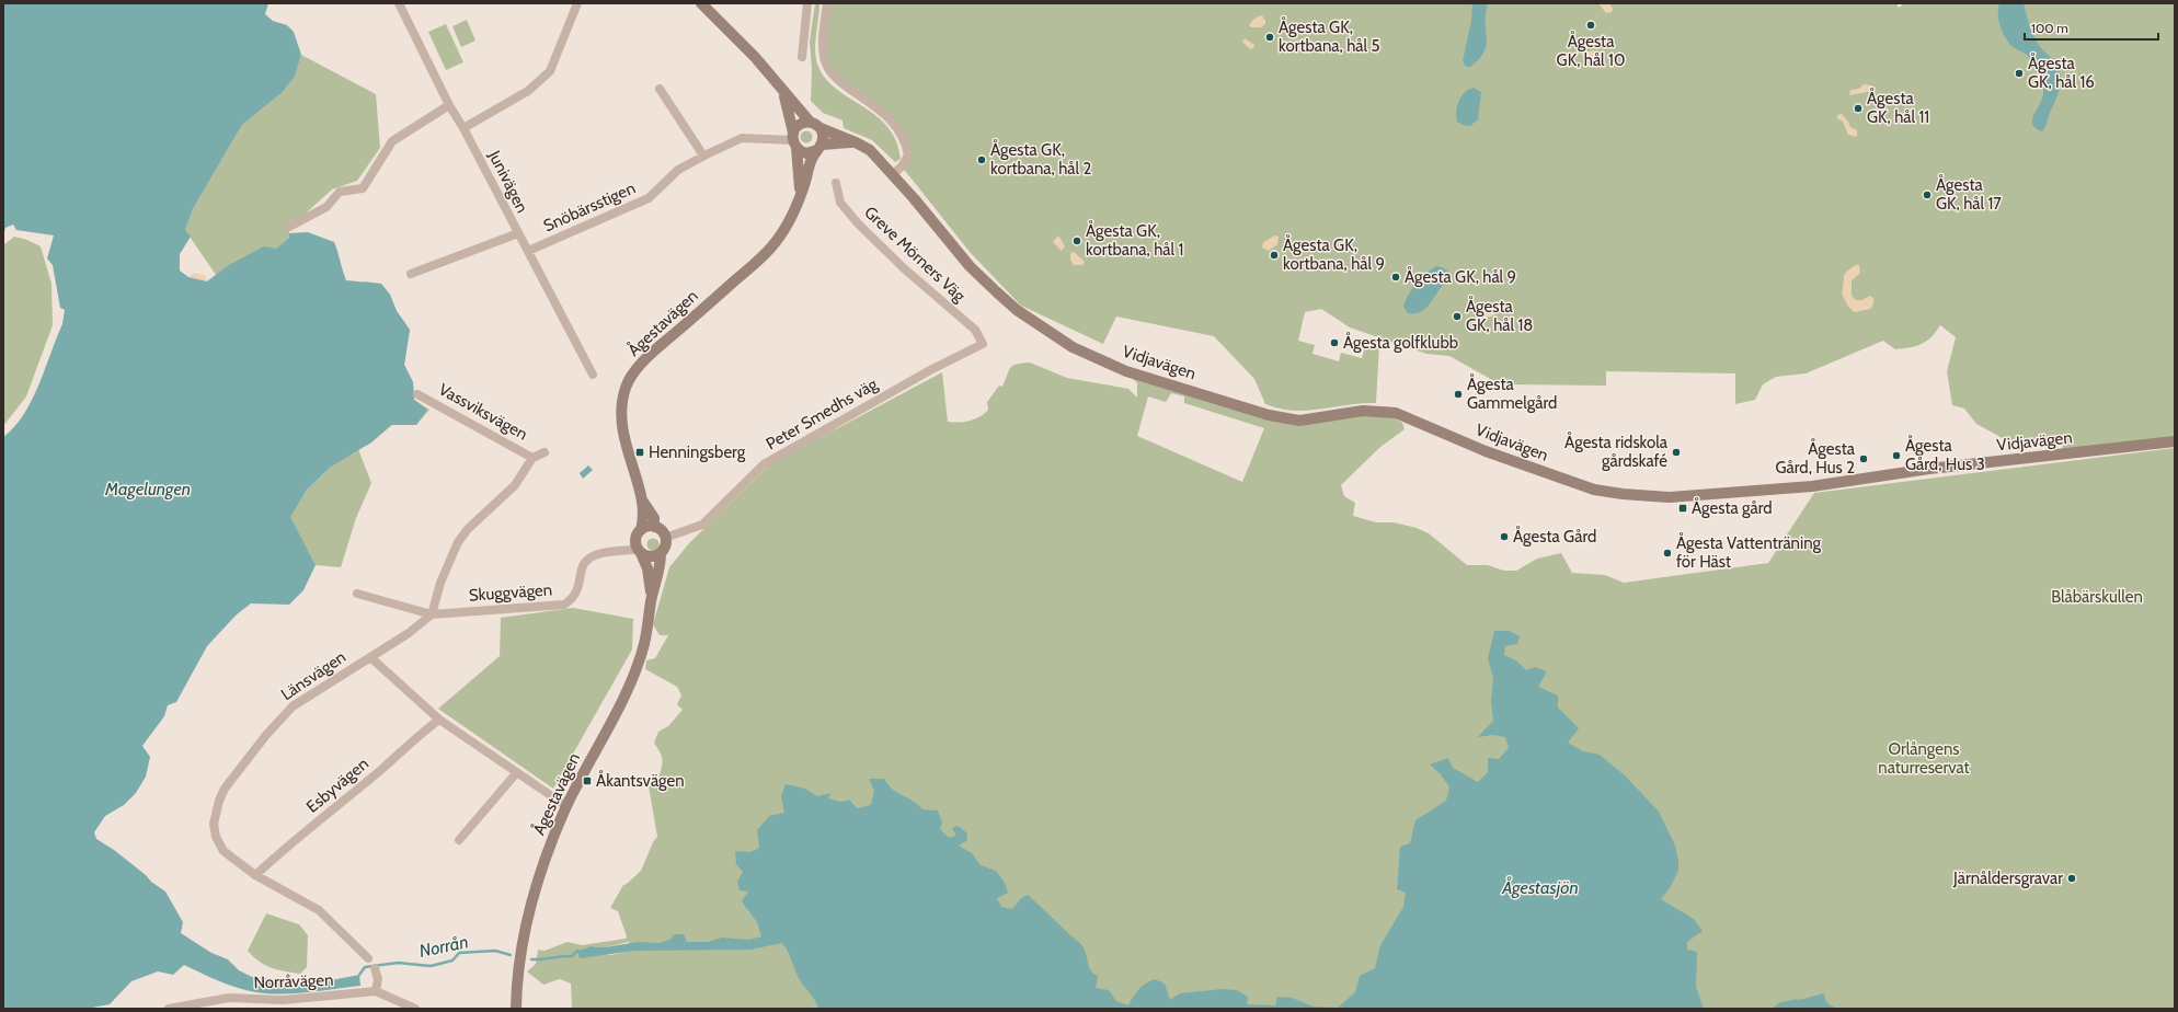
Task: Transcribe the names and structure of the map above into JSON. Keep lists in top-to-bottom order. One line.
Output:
{"streets":{"street":["Junivägen","Snöbärsstigen","Greve Mörners Väg","Ågestavägen","Vidjavägen","Vassviksvägen","Peter Smedhs väg","Skuggvägen","Länsvägen","Esbyvägen","Norråvägen"]},"crossings":[["Junivägen","Snöbärsstigen"],["Snöbärsstigen","Ågestavägen"],["Snöbärsstigen","Vidjavägen"],["Greve Mörners Väg","Peter Smedhs väg"],["Ågestavägen","Vidjavägen"],["Ågestavägen","Peter Smedhs väg"],["Ågestavägen","Skuggvägen"],["Peter Smedhs väg","Skuggvägen"],["Skuggvägen","Länsvägen"],["Länsvägen","Esbyvägen"]],"water":["Magelungen","Ågestasjön","Norrån"],"parks":["Blåbärskullen","Orlångens naturreservat"],"places":{"other":["Ågesta GK, hål 10","Ågesta GK, kortbana, hål 5","Ågesta GK, hål 16","Ågesta GK, hål 11","Ågesta GK, kortbana, hål 2","Ågesta GK, hål 17","Ågesta GK, kortbana, hål 1","Ågesta GK, kortbana, hål 9","Ågesta GK, hål 9","Ågesta GK, hål 18","Ågesta golfklubb","Ågesta Gammelgård","Ågesta ridskola gårdskafé","Ågesta Gård, Hus 3","Ågesta Gård, Hus 2","Ågesta Gård","Ågesta Vattenträning för Häst","Järnåldersgravar"],"transit":["Henningsberg","Ågesta gård","Åkantsvägen"]},"scale_bar":"100 m"}
